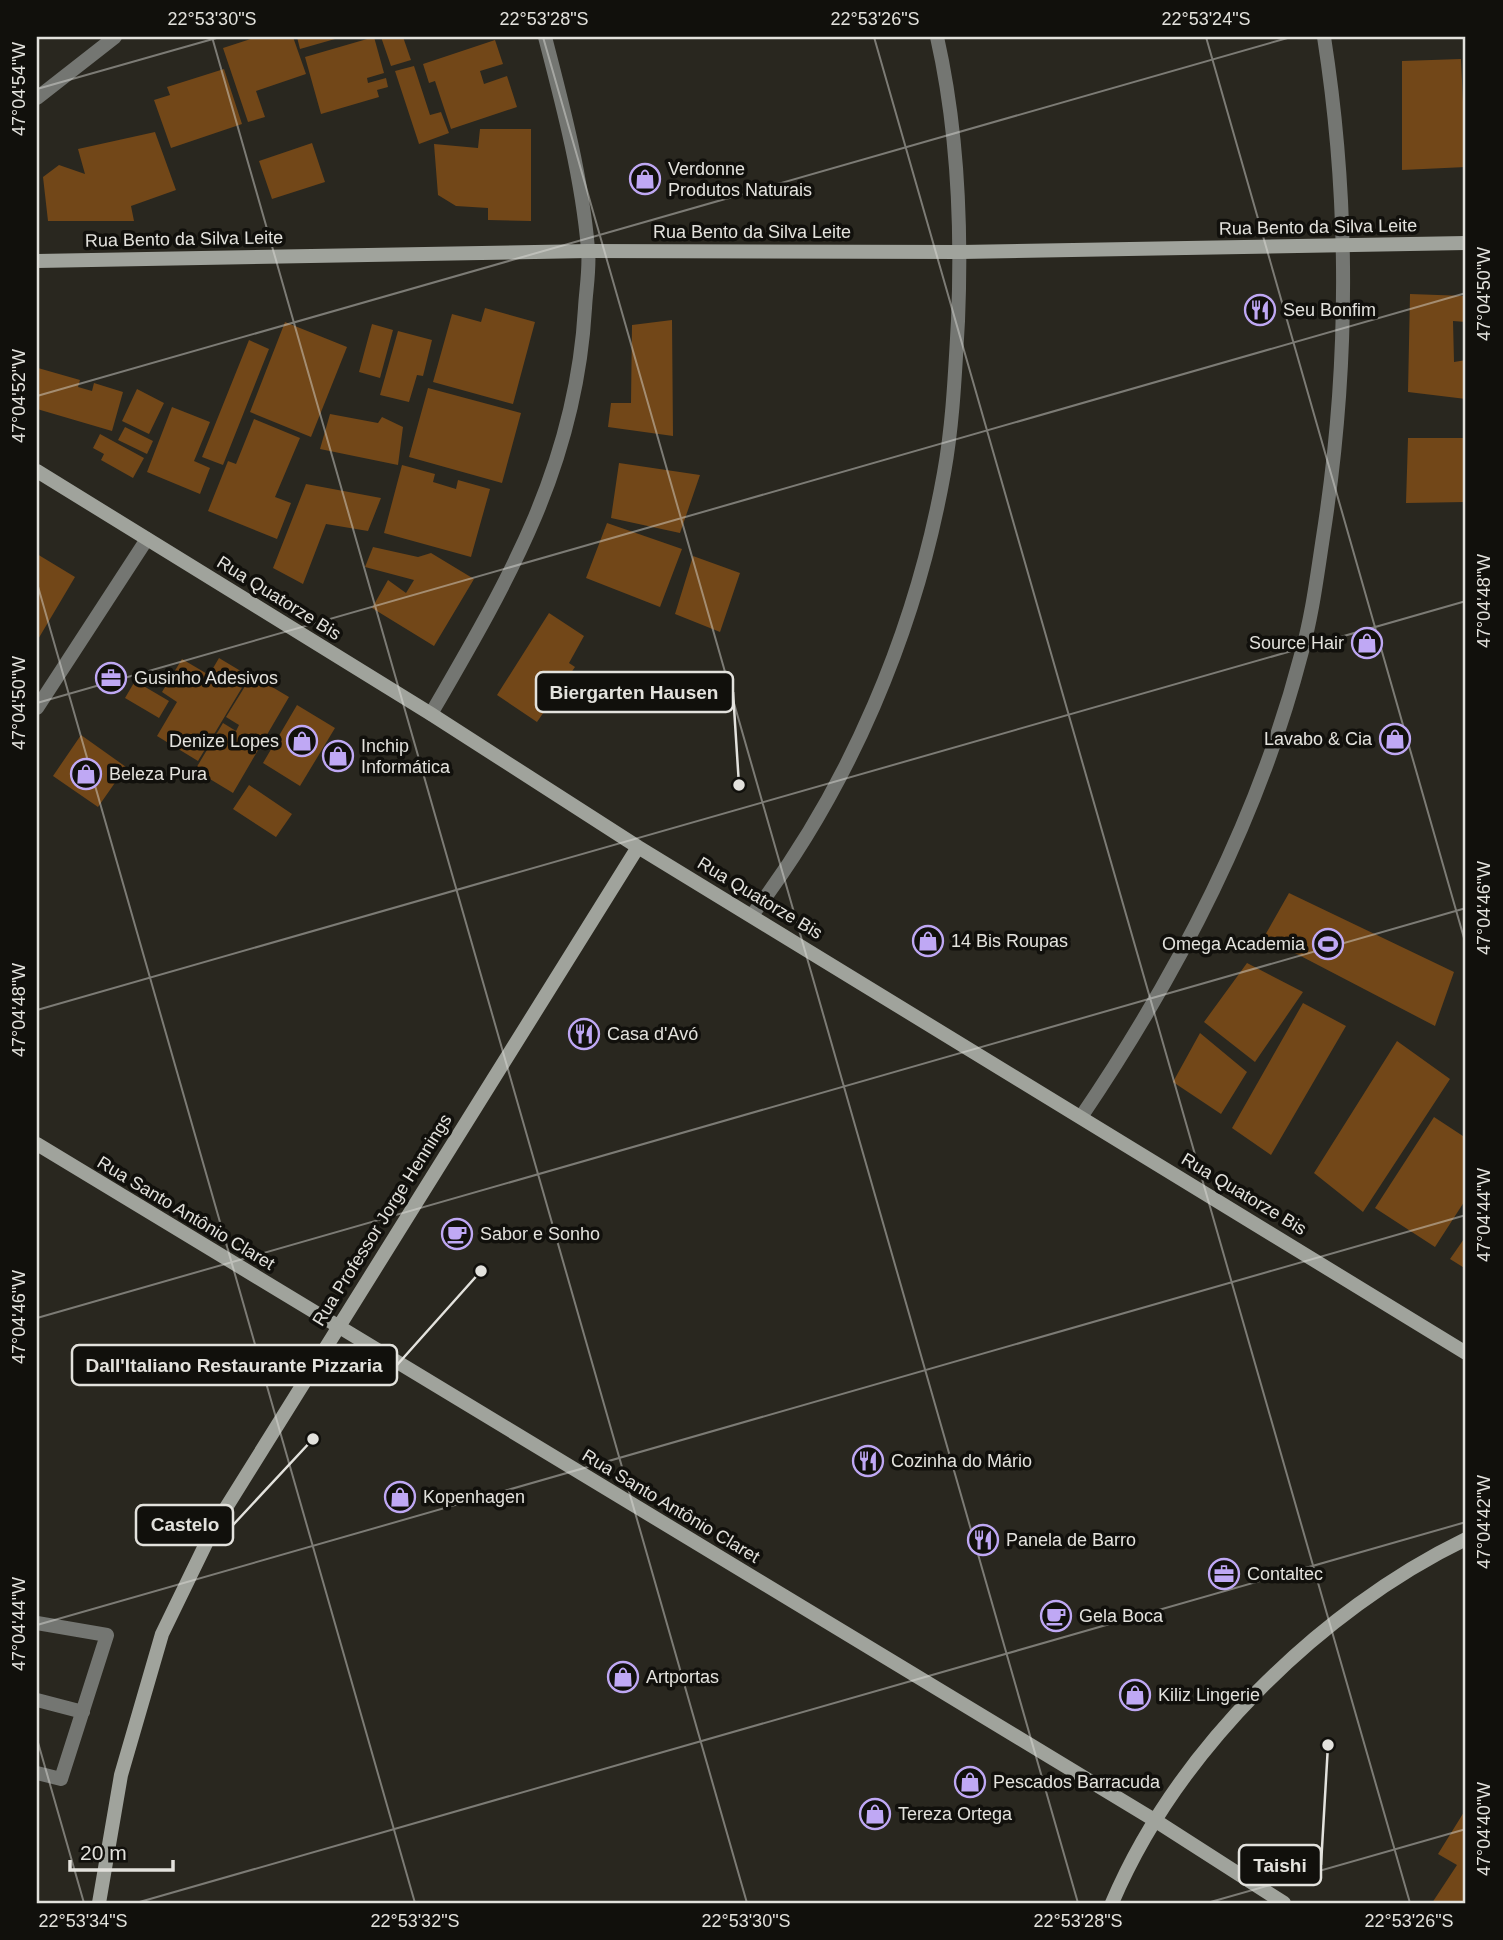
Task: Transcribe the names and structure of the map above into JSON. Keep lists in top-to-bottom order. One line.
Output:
{"streets":{"main road":["Rua Bento da Silva Leite","Rua Quatorze Bis","Rua Santo Antônio Claret","Rua Professor Jorge Hennings"]},"crossings":[["Rua Quatorze Bis","Rua Professor Jorge Hennings"],["Rua Santo Antônio Claret","Rua Professor Jorge Hennings"]],"places":{"shop":["Verdonne Produtos Naturais","Source Hair","Lavabo & Cia","Denize Lopes","Inchip Informática","Beleza Pura","14 Bis Roupas","Kopenhagen","Artportas","Kiliz Lingerie","Pescados Barracuda","Tereza Ortega"],"restaurant":["Seu Bonfim","Casa d'Avó","Cozinha do Mário","Panela de Barro"],"office":["Gusinho Adesivos","Contaltec"],"other":["Biergarten Hausen","Dall'Italiano Restaurante Pizzaria","Castelo","Taishi"],"sports":["Omega Academia"],"cafe":["Sabor e Sonho","Gela Boca"]},"scale_bar":"20 m","coordinates":["22°53'30\"S","22°53'28\"S","22°53'26\"S","22°53'24\"S","47°04'54\"W","47°04'50\"W","47°04'52\"W","47°04'48\"W","47°04'46\"W","47°04'44\"W","47°04'42\"W","47°04'40\"W","22°53'34\"S","22°53'32\"S"]}
